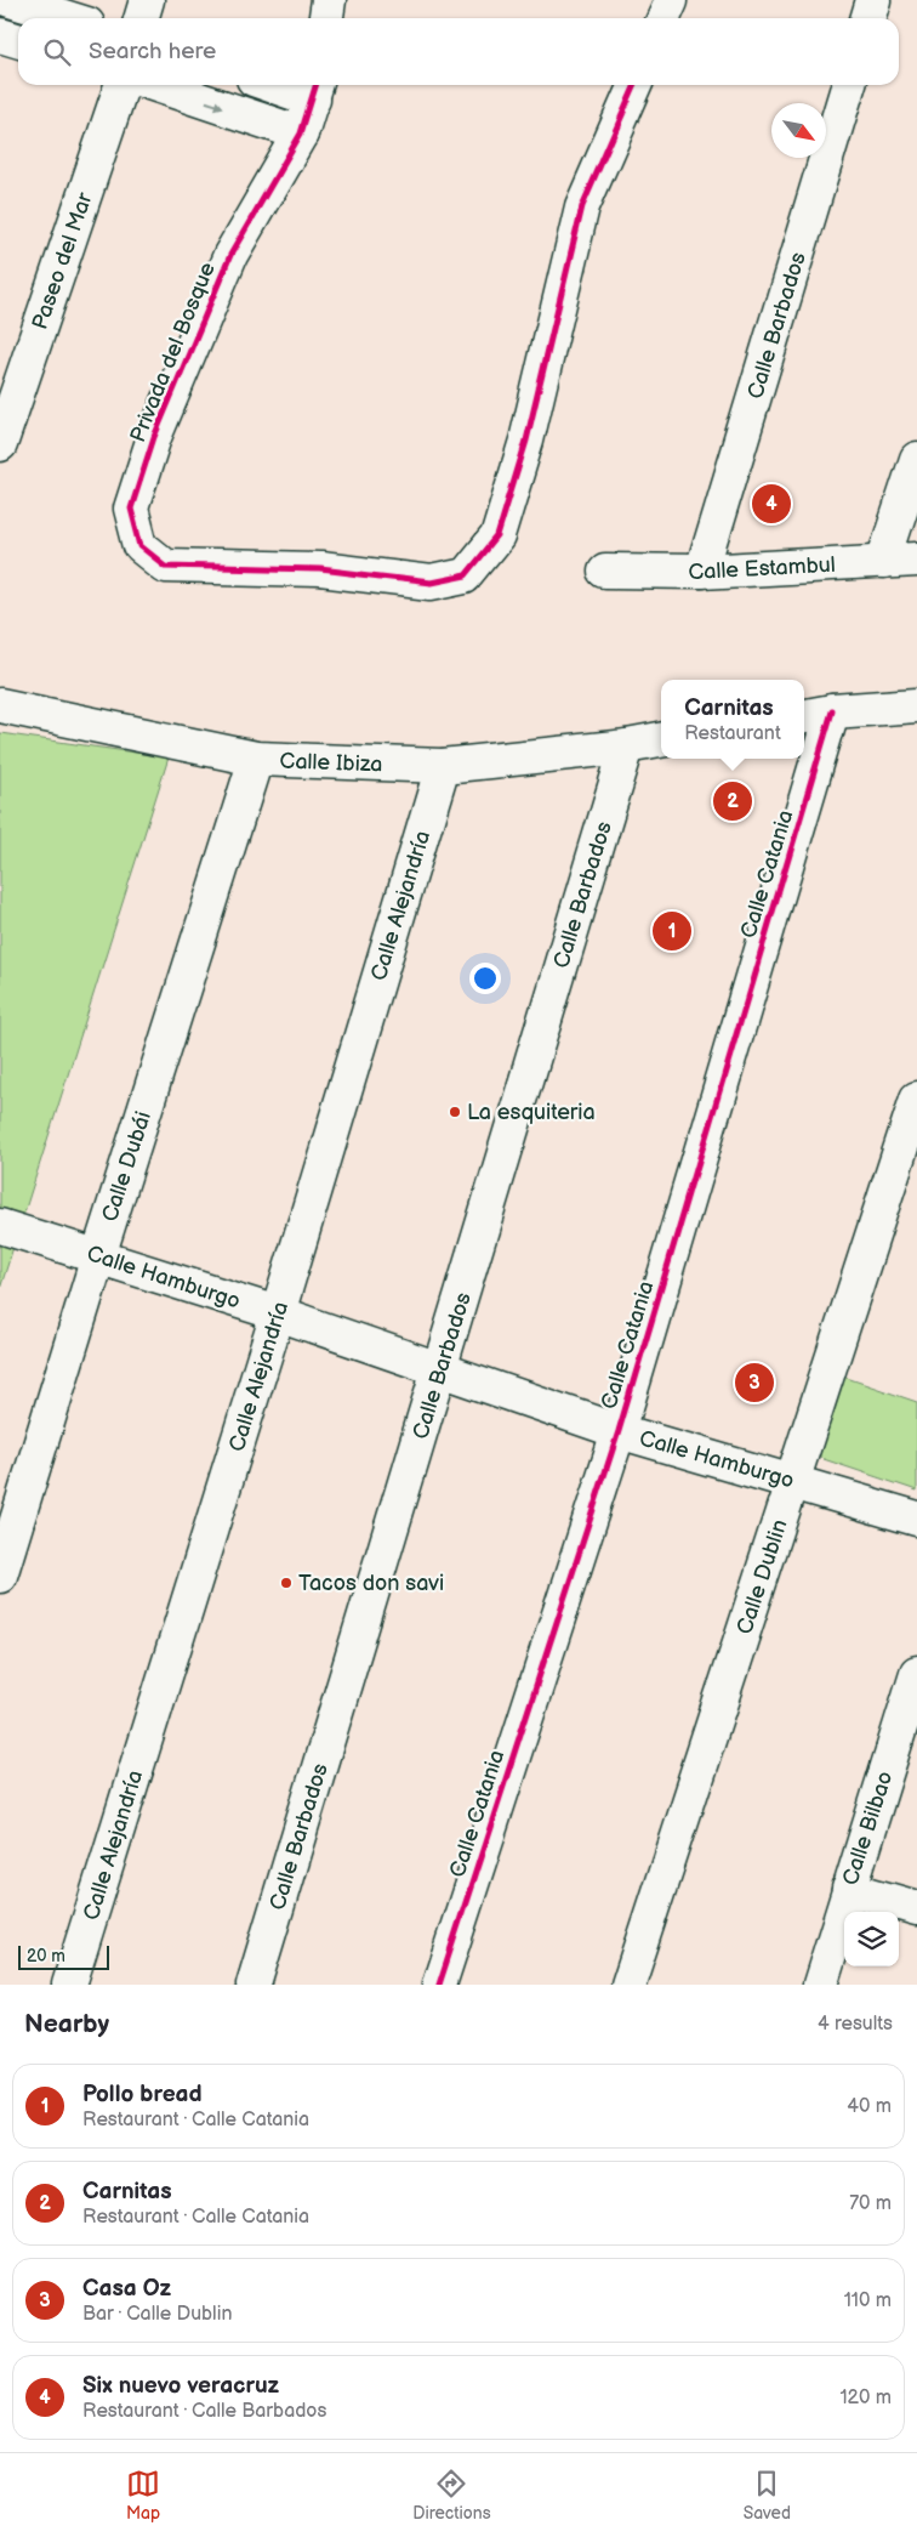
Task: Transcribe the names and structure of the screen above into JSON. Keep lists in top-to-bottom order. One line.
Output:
{"streets":{"street":["Paseo del Mar","Calle Barbados","Privada del Bosque","Calle Estambul","Calle Ibiza","Calle Catania","Calle Alejandría","Calle Dubái","Calle Hamburgo","Calle Dublin","Calle Bilbao"]},"crossings":[["Calle Barbados","Calle Estambul"],["Calle Barbados","Calle Ibiza"],["Calle Barbados","Calle Hamburgo"],["Calle Ibiza","Calle Alejandría"],["Calle Ibiza","Calle Dubái"],["Calle Catania","Calle Hamburgo"],["Calle Alejandría","Calle Hamburgo"],["Calle Dubái","Calle Hamburgo"],["Calle Hamburgo","Calle Dublin"]],"places":["La esquiteria","Tacos don savi"],"scale_bar":"20 m","north":"bottom right","page":{"search":"Search here","pins":["4","2","1","3"],"popup":["Carnitas","Restaurant"],"scale":"20 m","heading":["Nearby","4 results"],"list":[{"mark":"1","name":"Pollo bread","note":"Restaurant · Calle Catania","value":"40 m"},{"mark":"2","name":"Carnitas","note":"Restaurant · Calle Catania","value":"70 m"},{"mark":"3","name":"Casa Oz","note":"Bar · Calle Dublin","value":"110 m"},{"mark":"4","name":"Six nuevo veracruz","note":"Restaurant · Calle Barbados","value":"120 m"}],"nav":["Map","Directions","Saved"]}}
